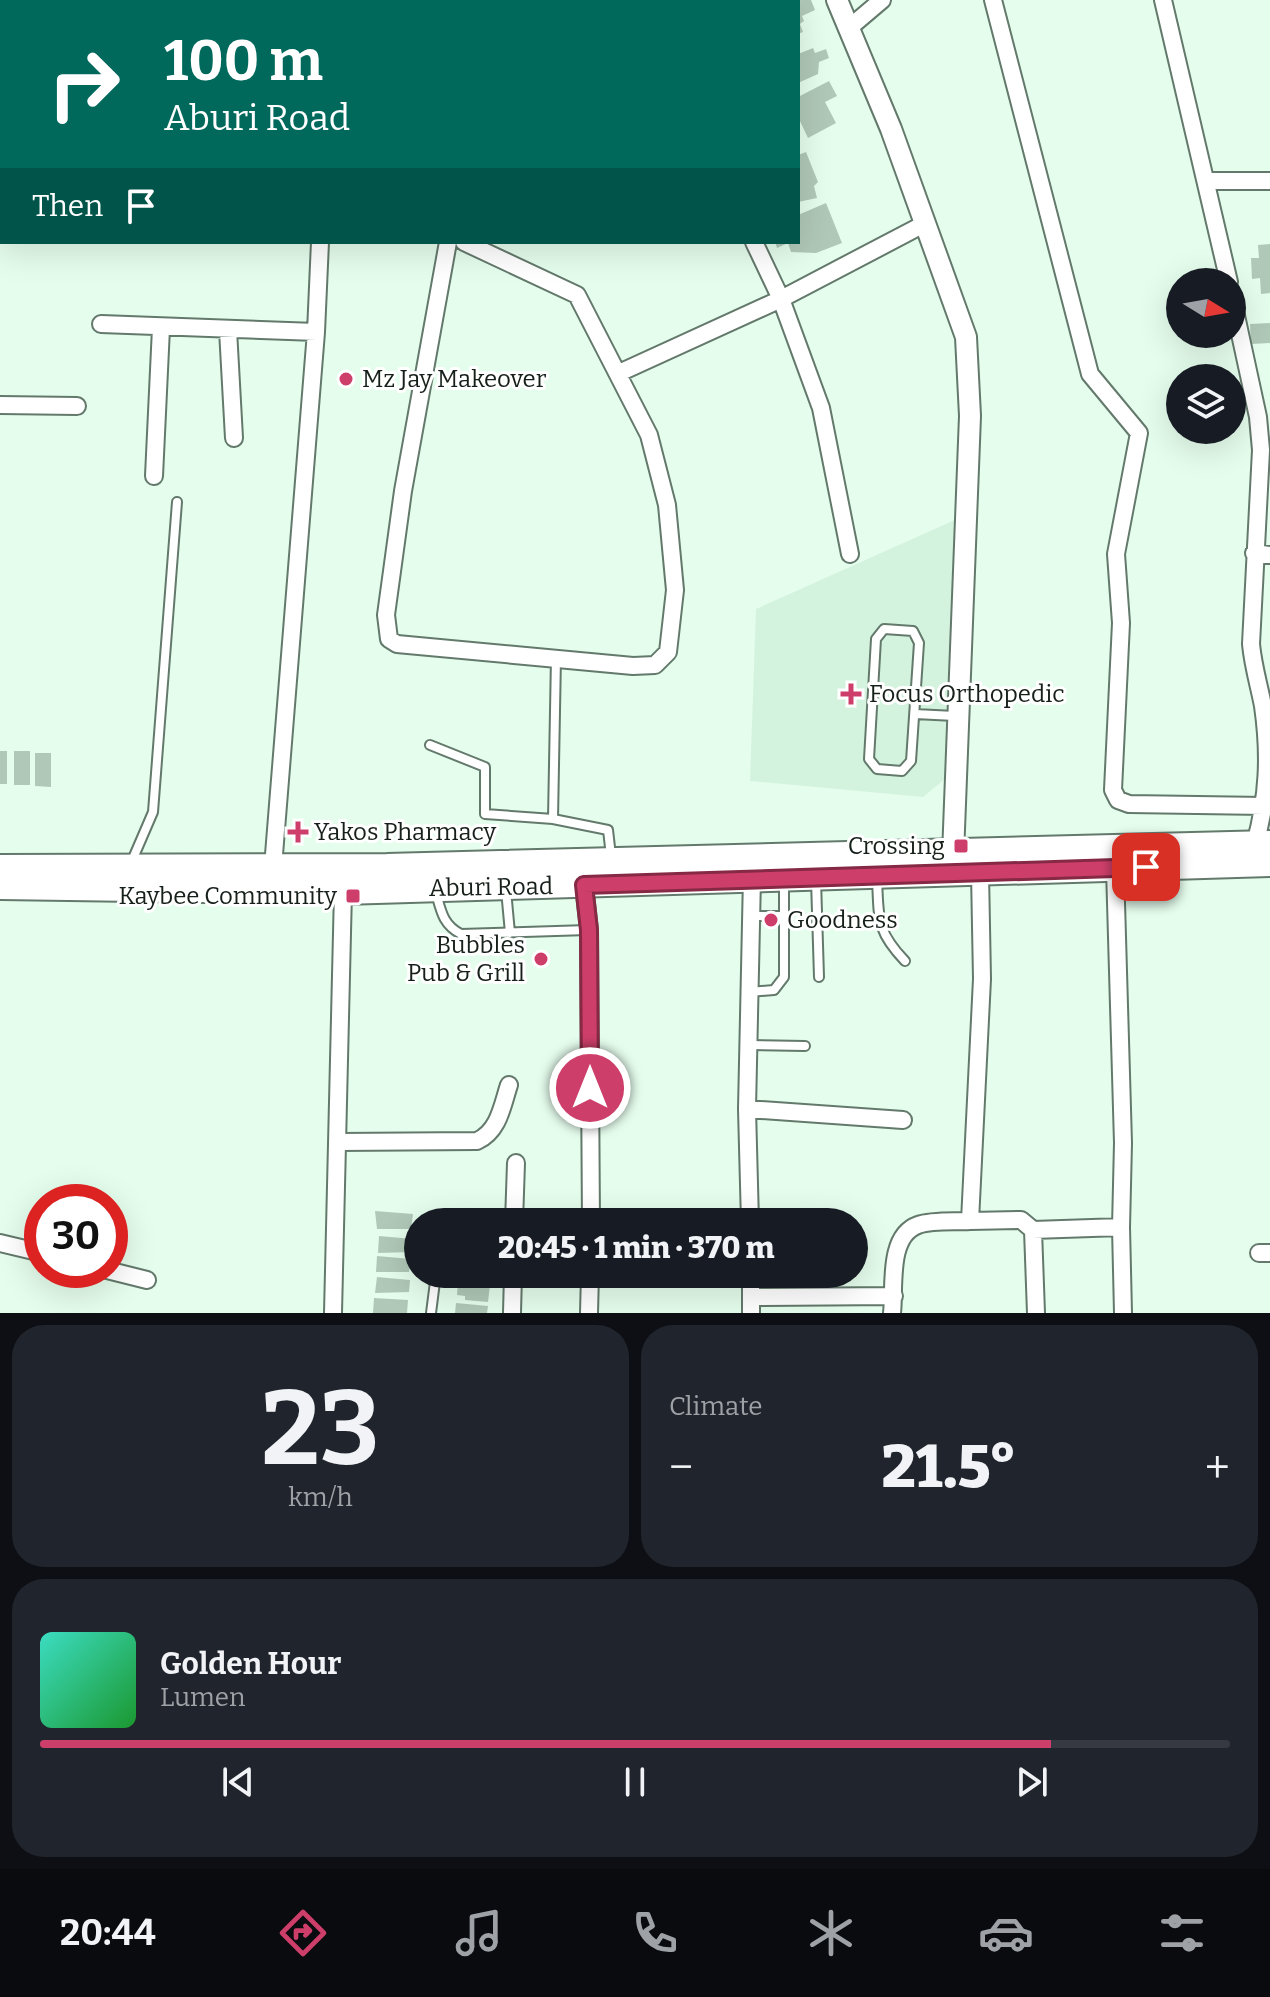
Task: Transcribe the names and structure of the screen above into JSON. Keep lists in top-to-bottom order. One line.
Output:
{"streets":{"highway":["Aburi Road"]},"places":{"other":["Mz Jay Makeover","Goodness","Bubbles Pub & Grill"],"health":["Focus Orthopedic","Yakos Pharmacy"],"transit":["Crossing","Kaybee Community"]},"north":"right","page":{"turn":["100 m","Aburi Road"],"then":"Then","limit":"30","trip":"20:45 · 1 min · 370 m","tile":[["23","km/h"],"Climate"],"heat":["−","21.5°","+"],"song":["Golden Hour","Lumen"],"tabs":"20:44"}}
